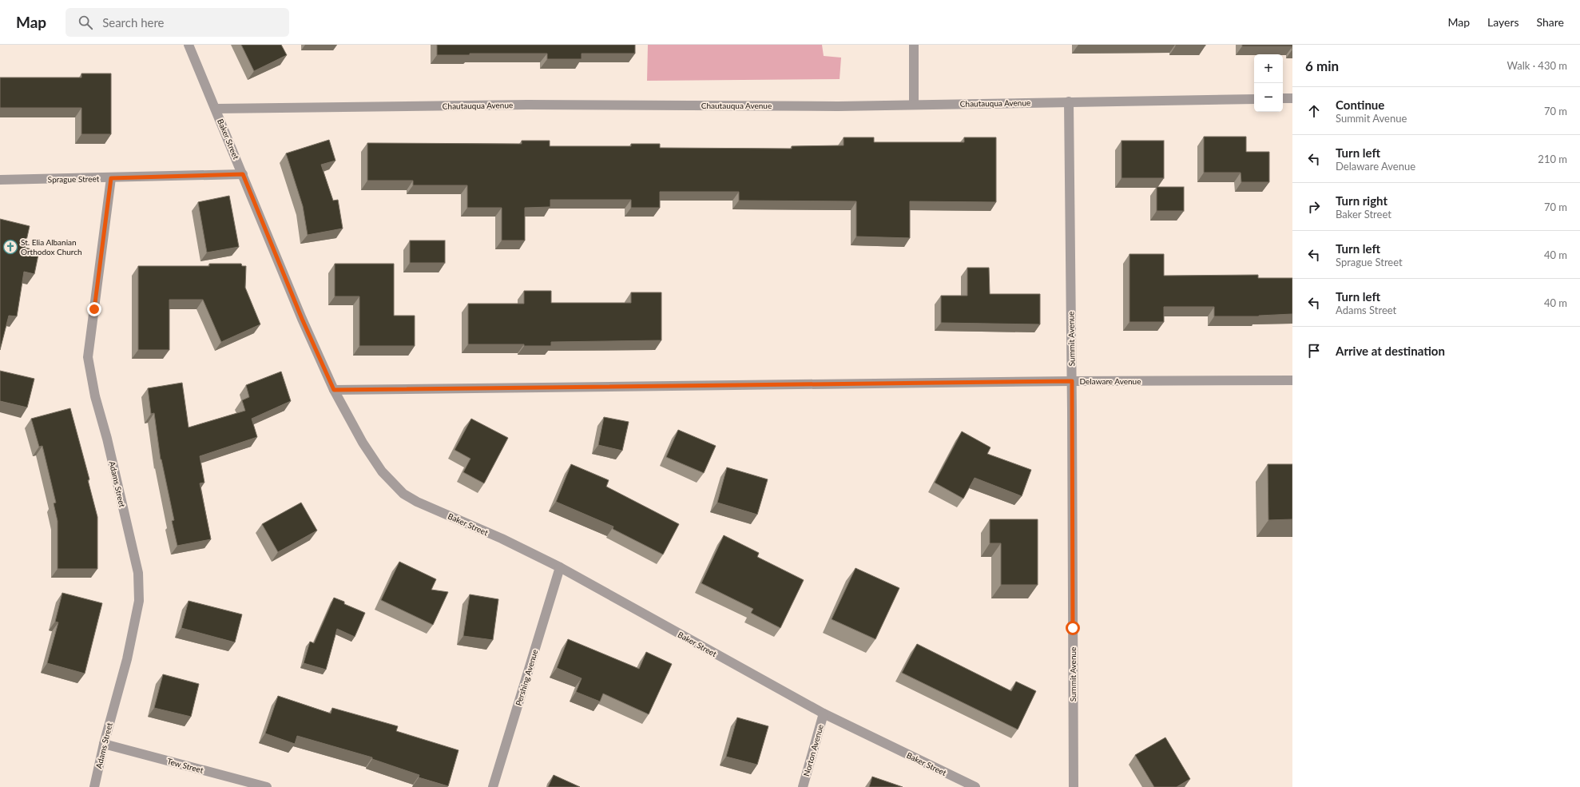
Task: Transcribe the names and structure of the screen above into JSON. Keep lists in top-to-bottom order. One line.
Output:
{"streets":{"street":["Chautauqua Avenue","Baker Street","Sprague Street","Summit Avenue","Delaware Avenue","Adams Street","Pershing Avenue","Norton Avenue","Tew Street"]},"crossings":[["Chautauqua Avenue","Baker Street"],["Chautauqua Avenue","Summit Avenue"],["Baker Street","Sprague Street"],["Baker Street","Delaware Avenue"],["Baker Street","Pershing Avenue"],["Baker Street","Norton Avenue"],["Sprague Street","Adams Street"],["Summit Avenue","Delaware Avenue"],["Adams Street","Tew Street"]],"places":{"church":["St. Elia Albanian Orthodox Church"]},"page":{"header":"Map","search":"Search here","nav":["Map","Layers","Share"],"heading":["6 min","Walk · 430 m"],"map_buttons":["+","−"],"list":[["Continue","Summit Avenue","70 m"],["Turn left","Delaware Avenue","210 m"],["Turn right","Baker Street","70 m"],["Turn left","Sprague Street","40 m"],["Turn left","Adams Street","40 m"],"Arrive at destination"]}}
